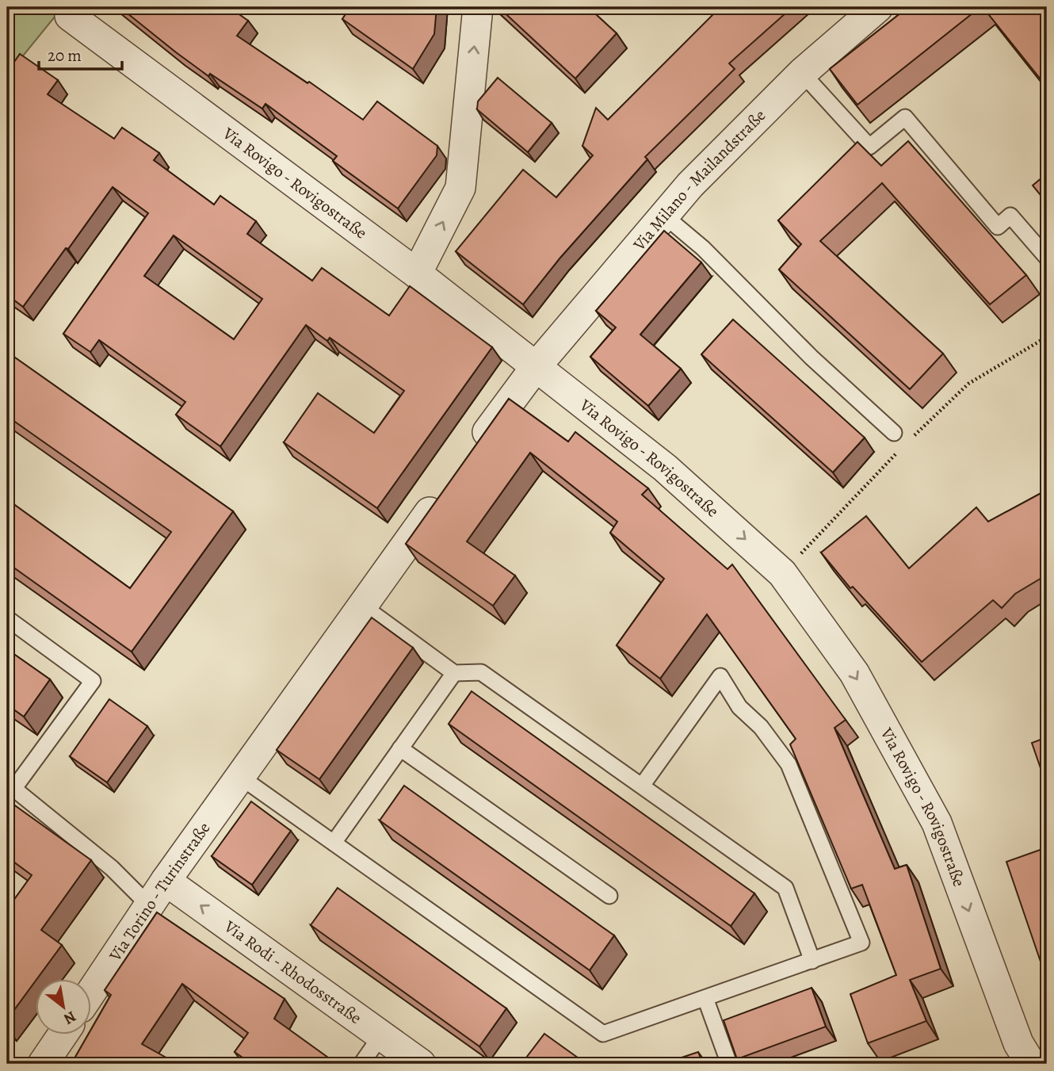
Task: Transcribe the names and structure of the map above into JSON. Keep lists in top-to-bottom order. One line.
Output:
{"streets":{"street":["Via Milano - Mailandstraße","Via Rovigo - Rovigostraße","Via Torino - Turinstraße","Via Rodi - Rhodosstraße"]},"crossings":[["Via Milano - Mailandstraße","Via Rovigo - Rovigostraße"],["Via Torino - Turinstraße","Via Rodi - Rhodosstraße"]],"one_way":["Via Rovigo - Rovigostraße","Via Rodi - Rhodosstraße"],"scale_bar":"20 m","north":"bottom right"}
